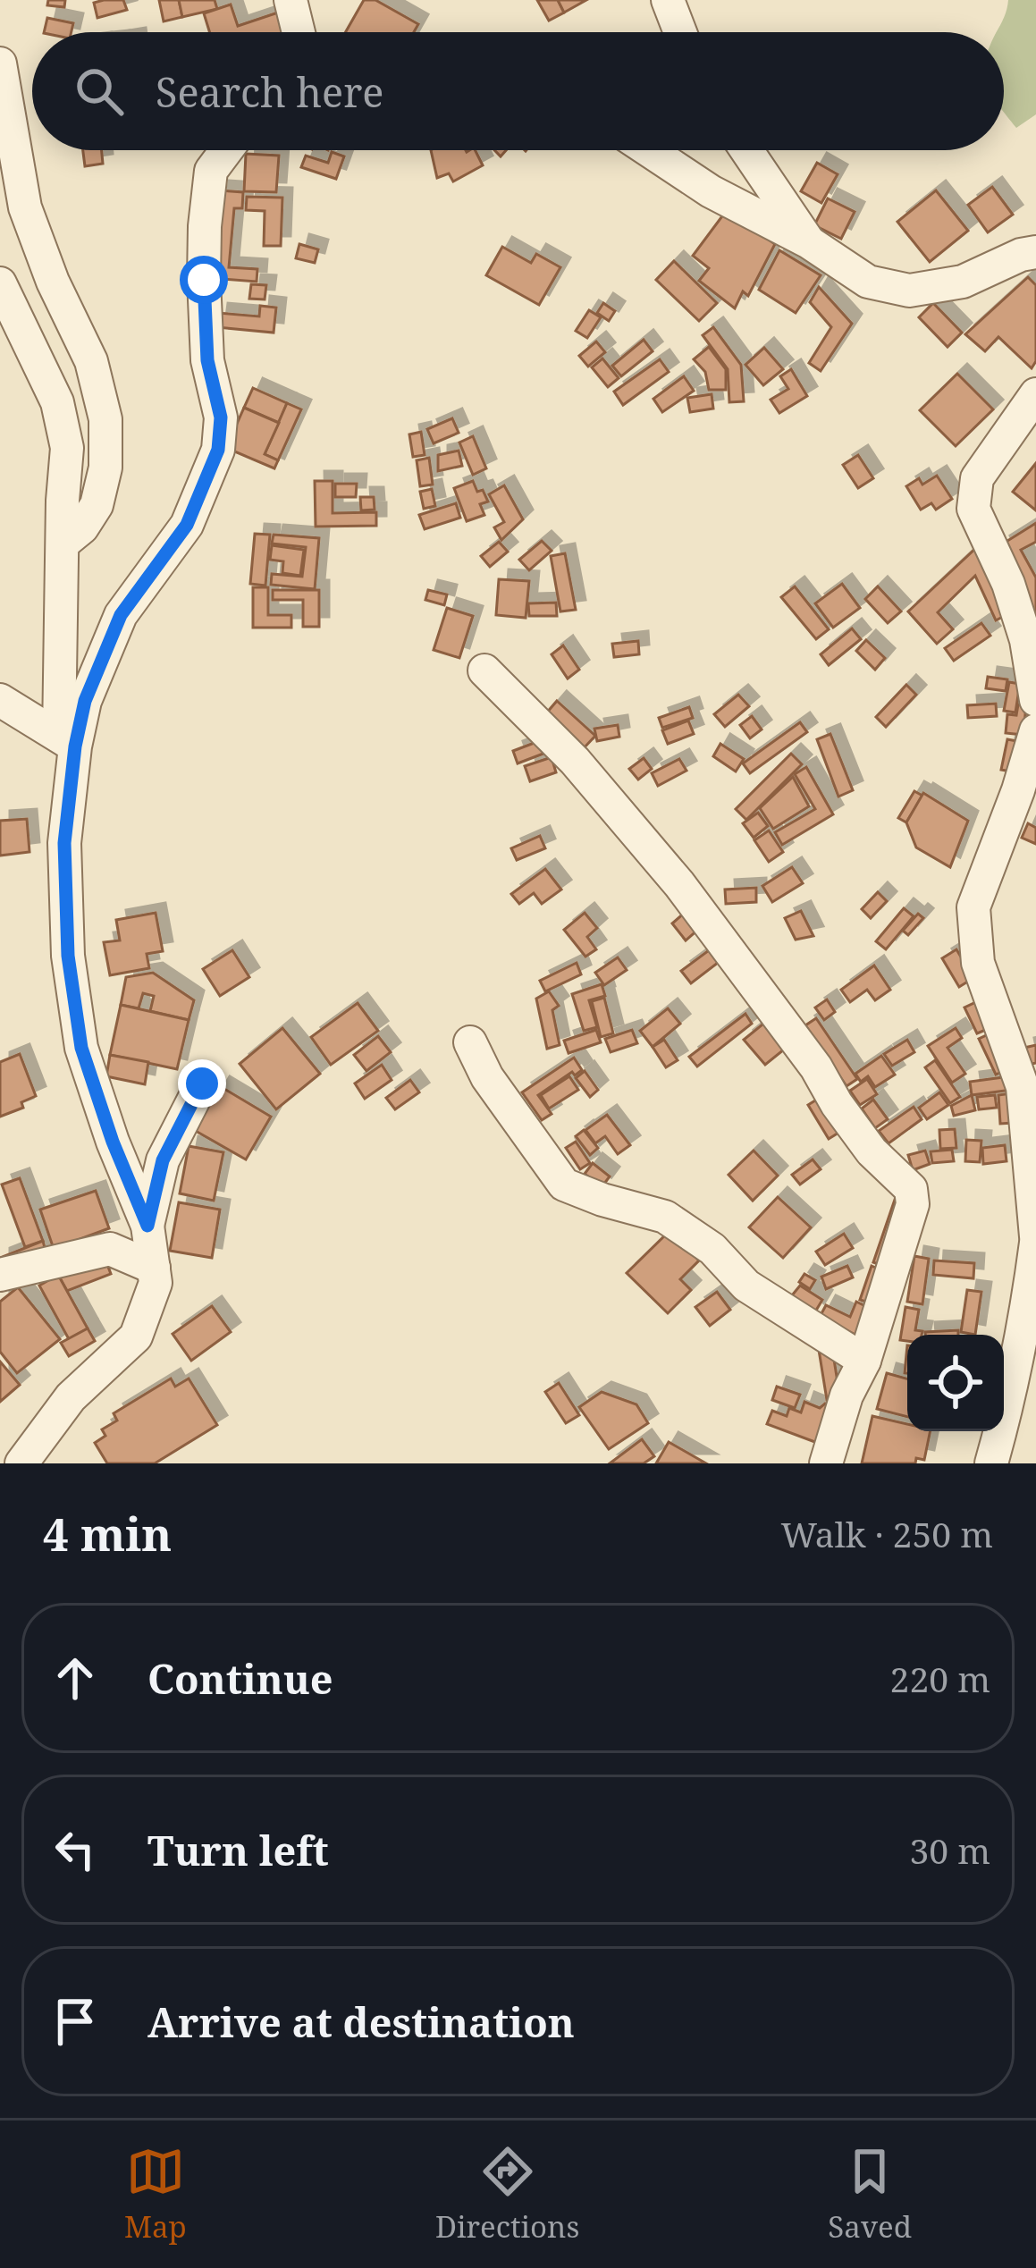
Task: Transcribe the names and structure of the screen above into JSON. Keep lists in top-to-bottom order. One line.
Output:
{"page":{"search":"Search here","heading":["4 min","Walk · 250 m"],"list":[["Continue","220 m"],["Turn left","30 m"],"Arrive at destination"],"nav":["Map","Directions","Saved"]}}
